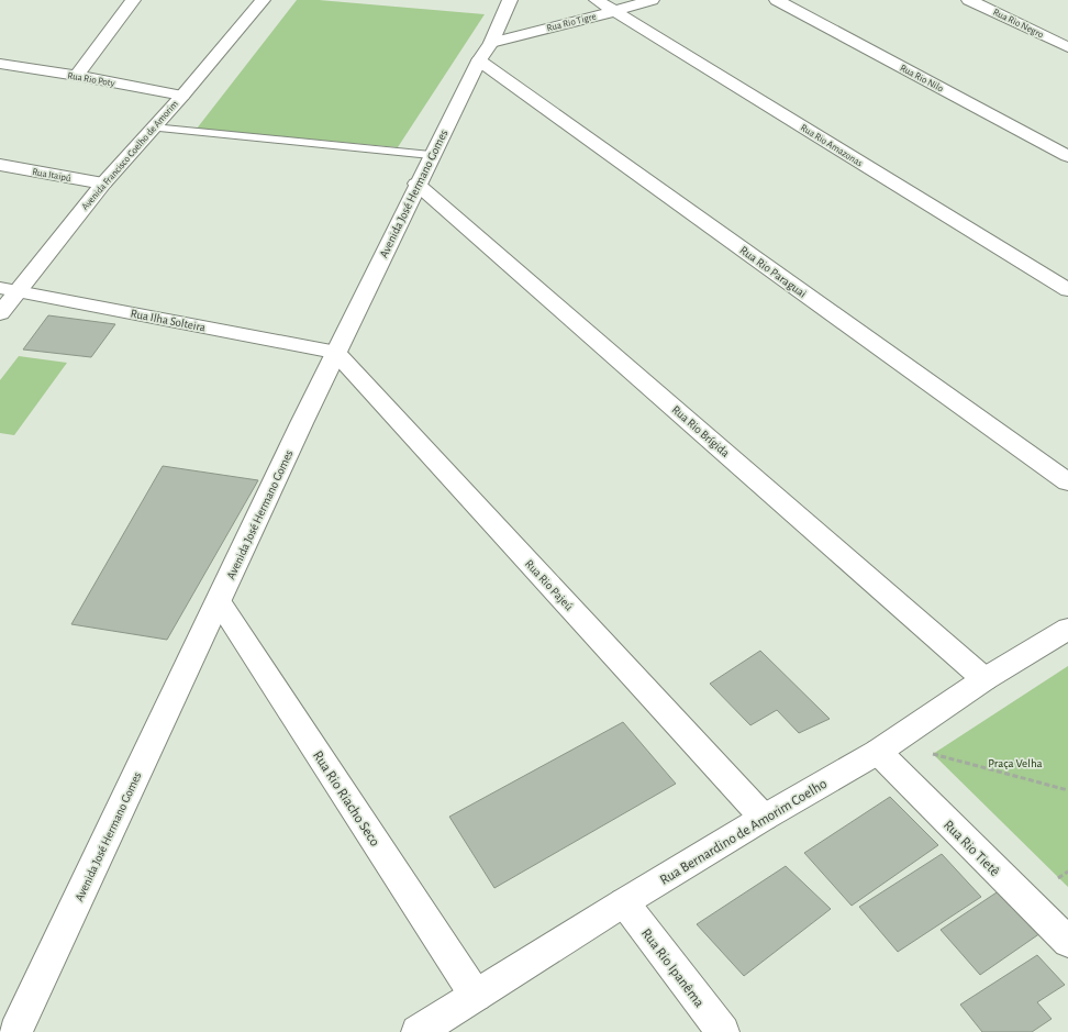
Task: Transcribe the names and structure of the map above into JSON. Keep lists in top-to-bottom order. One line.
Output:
{"streets":{"street":["Rua Rio Tigre","Rua Rio Negro","Rua Rio Nilo","Rua Rio Poty","Rua Rio Amazonas","Avenida Francisco Coelho de Amorim","Rua Itaipú","Avenida José Hermano Gomes","Rua Rio Paraguai","Rua Ilha Solteira","Rua Rio Brígida","Rua Rio Pajeú","Rua Rio Riacho Seco","Rua Bernardino de Amorim Coelho","Rua Rio Tietê","Rua Rio Ipanêma"]},"crossings":[["Rua Rio Tigre","Rua Rio Amazonas"],["Rua Rio Tigre","Avenida José Hermano Gomes"],["Rua Rio Tigre","Rua Rio Paraguai"],["Rua Rio Poty","Avenida Francisco Coelho de Amorim"],["Avenida Francisco Coelho de Amorim","Rua Itaipú"],["Avenida Francisco Coelho de Amorim","Rua Ilha Solteira"],["Avenida José Hermano Gomes","Rua Rio Paraguai"],["Avenida José Hermano Gomes","Rua Ilha Solteira"],["Avenida José Hermano Gomes","Rua Rio Brígida"],["Avenida José Hermano Gomes","Rua Rio Pajeú"],["Avenida José Hermano Gomes","Rua Rio Riacho Seco"],["Rua Ilha Solteira","Rua Rio Pajeú"],["Rua Rio Brígida","Rua Bernardino de Amorim Coelho"],["Rua Rio Pajeú","Rua Bernardino de Amorim Coelho"],["Rua Rio Riacho Seco","Rua Bernardino de Amorim Coelho"],["Rua Bernardino de Amorim Coelho","Rua Rio Tietê"],["Rua Bernardino de Amorim Coelho","Rua Rio Ipanêma"]],"parks":["Praça Velha"]}
